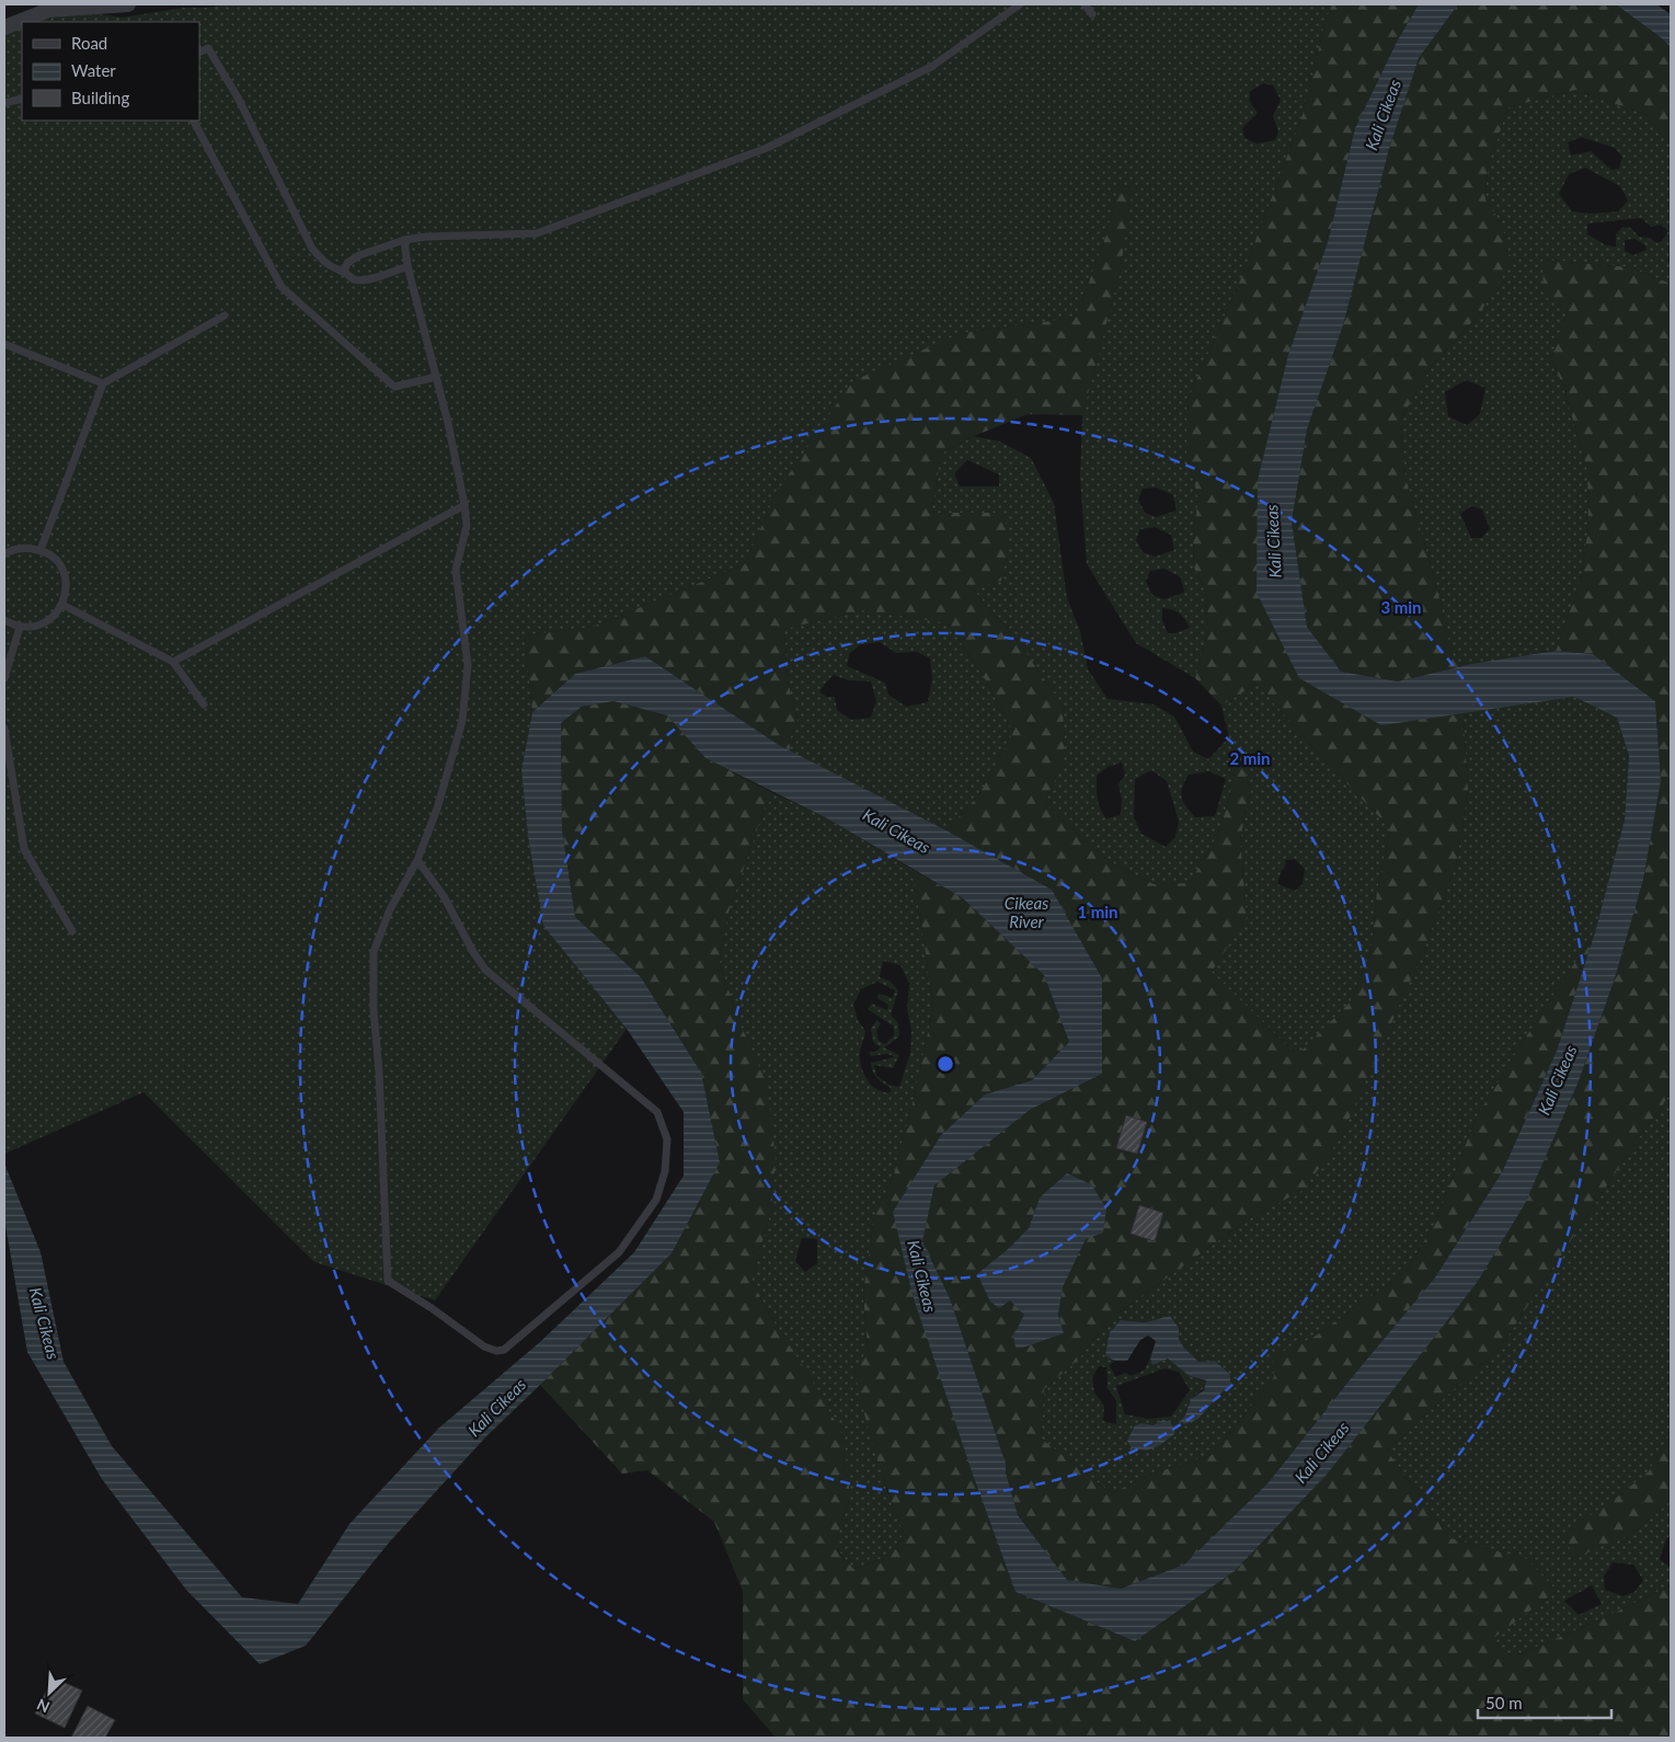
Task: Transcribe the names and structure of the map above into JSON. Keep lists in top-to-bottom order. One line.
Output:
{"water":["Kali Cikeas","Cikeas River"],"legend":["Road","Water","Building"],"scale_bar":"50 m","north":"bottom left","rings":["3 min","2 min","1 min"]}
